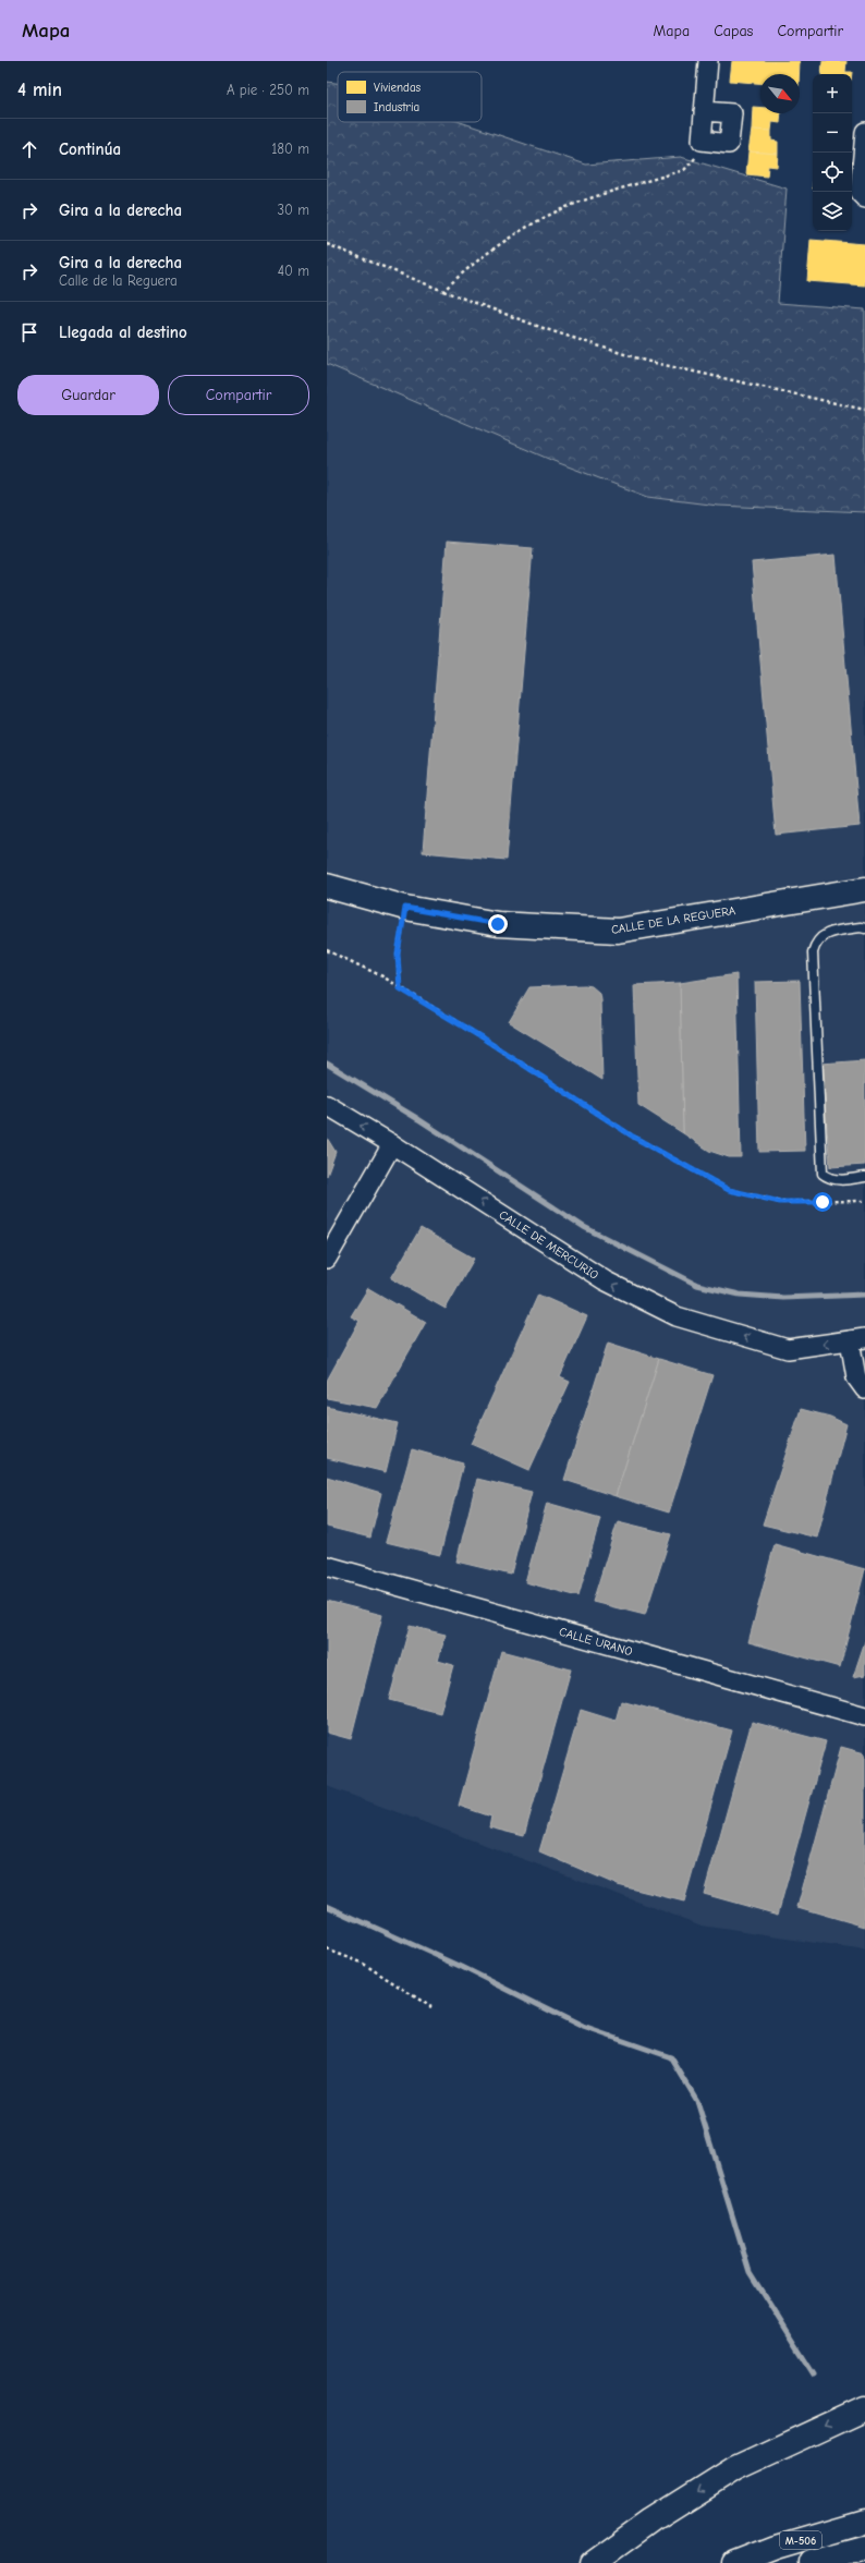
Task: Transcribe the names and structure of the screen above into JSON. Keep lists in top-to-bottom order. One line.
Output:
{"streets":{"main road":["CALLE DE LA REGUERA","M-506"],"street":["CALLE DE MERCURIO","CALLE URANO"]},"one_way":["CALLE DE MERCURIO"],"legend":["Viviendas","Industria"],"north":"bottom right","page":{"header":"Mapa","nav":["Mapa","Capas","Compartir"],"heading":["4 min","A pie · 250 m"],"map_buttons":["+","−"],"list":[["Continúa","180 m"],["Gira a la derecha","30 m"],["Gira a la derecha","Calle de la Reguera","40 m"],"Llegada al destino"],"buttons":["Guardar","Compartir"]}}
